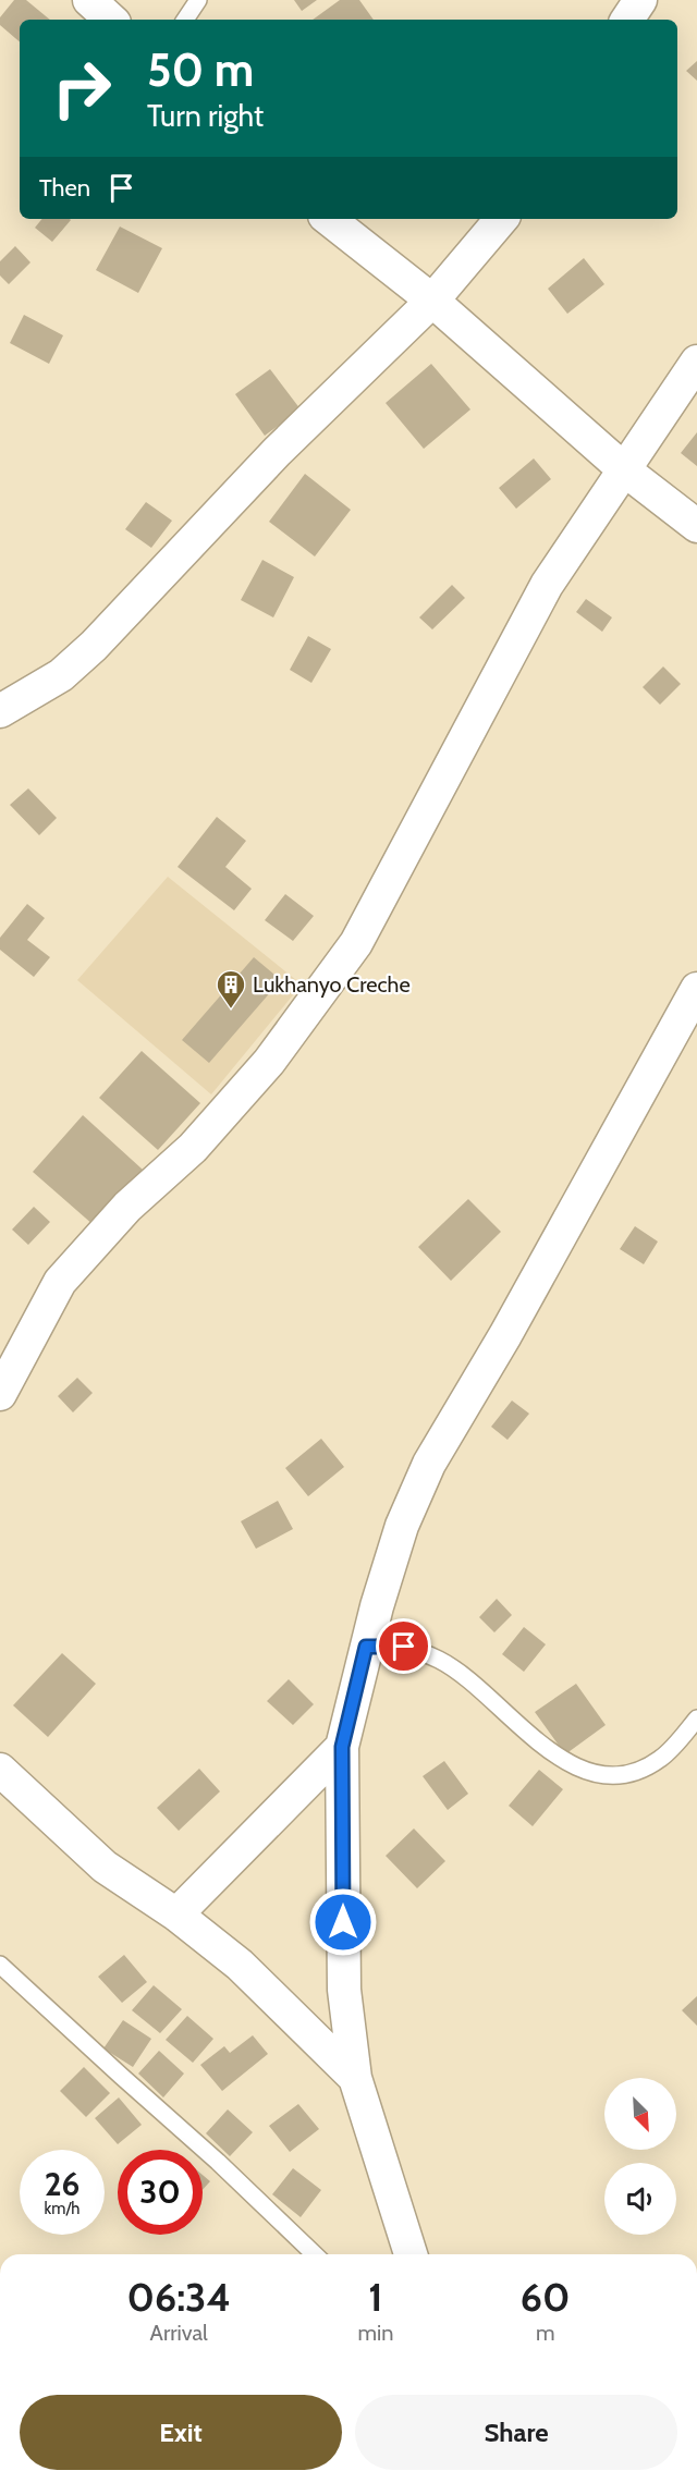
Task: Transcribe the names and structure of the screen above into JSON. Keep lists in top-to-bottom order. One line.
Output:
{"places":{"building":["Lukhanyo Creche"]},"north":"bottom right","page":{"turn":["50 m","Turn right"],"then":"Then","speed":"26 km/h","limit":"30","eta":["06:34","Arrival","1","min","60","m"],"buttons":["Exit","Share"]}}
